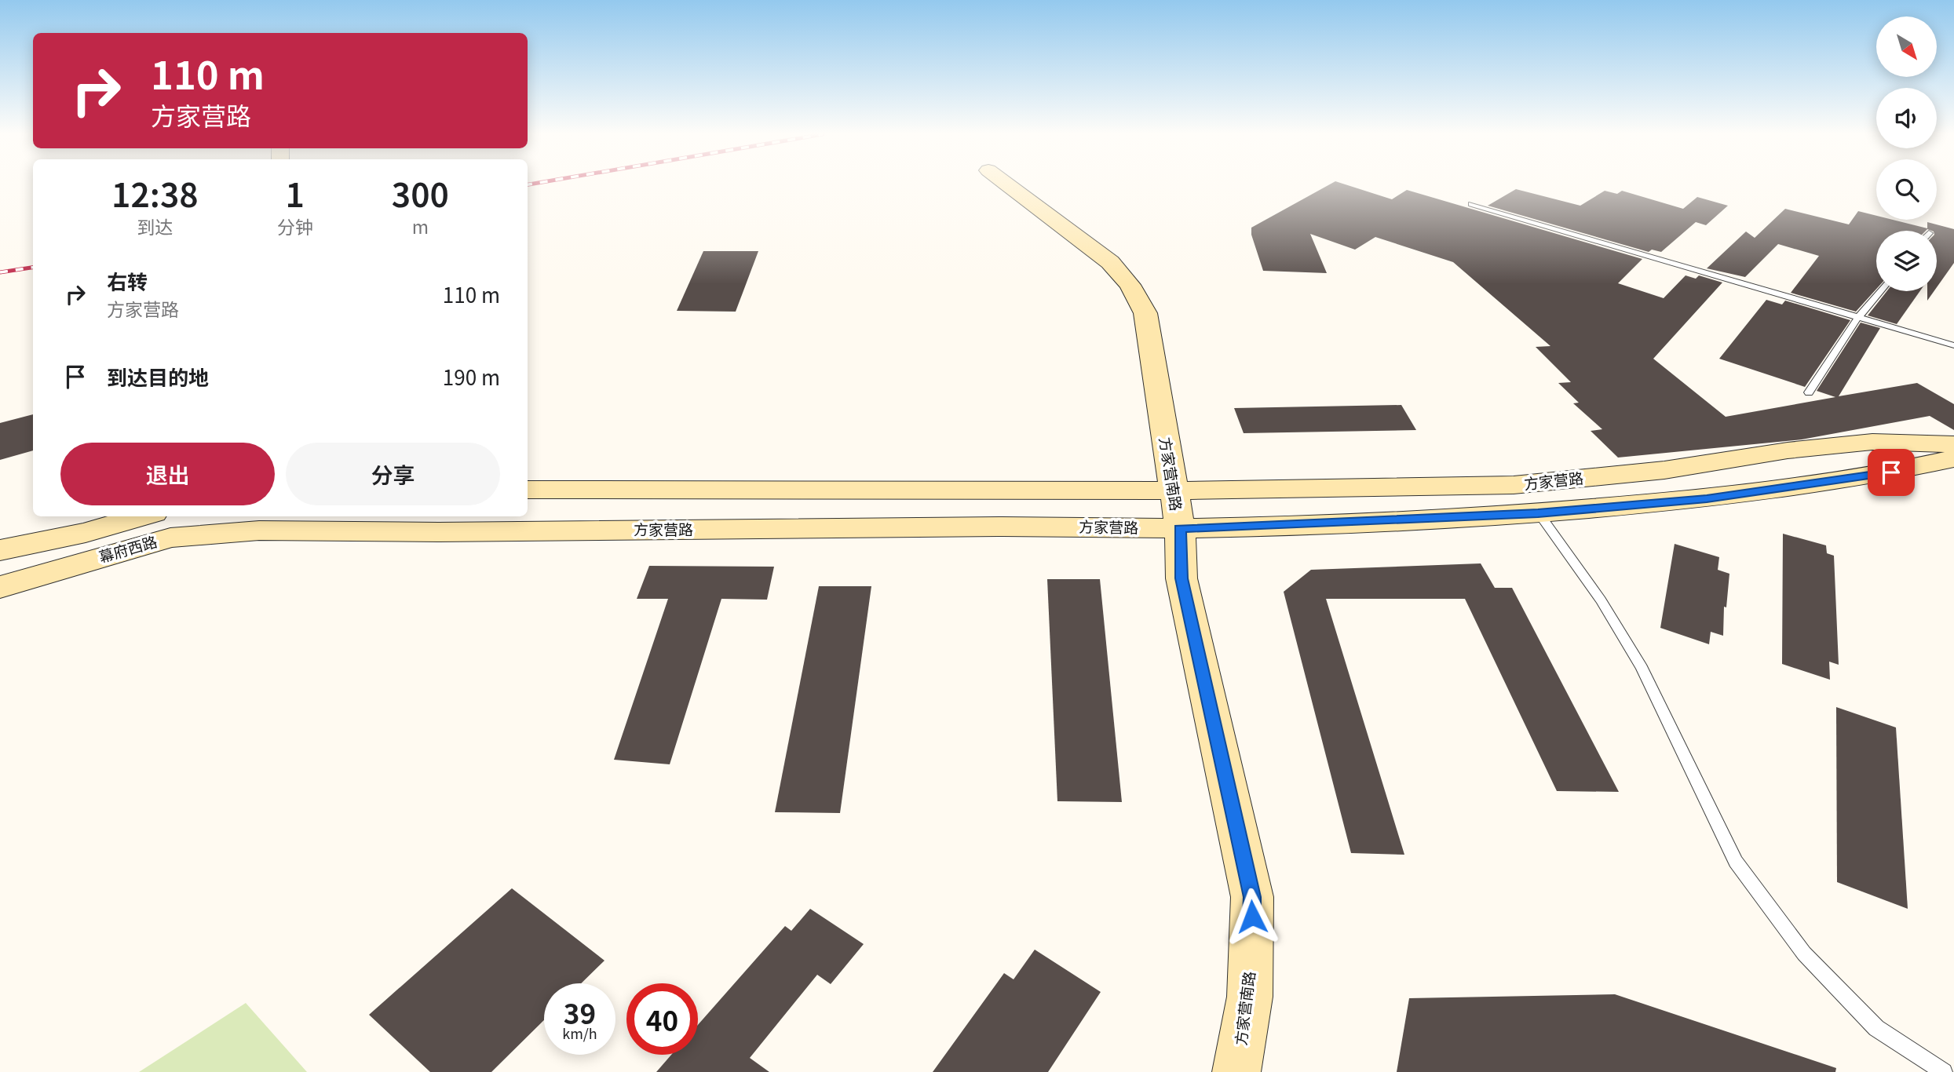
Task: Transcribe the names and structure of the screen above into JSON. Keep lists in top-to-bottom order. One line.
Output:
{"streets":{"main road":["方家营南路","方家营路","幕府西路"]},"crossings":[["方家营南路","方家营路"],["方家营路","幕府西路"]],"north":"bottom right","page":{"turn":["110 m","方家营路"],"eta":["12:38","到达","1","分钟","300","m"],"list":[{"name":"右转","note":"方家营路","value":"110 m"},{"name":"到达目的地","value":"190 m"}],"buttons":["退出","分享"],"speed":"39 km/h","limit":"40"}}
